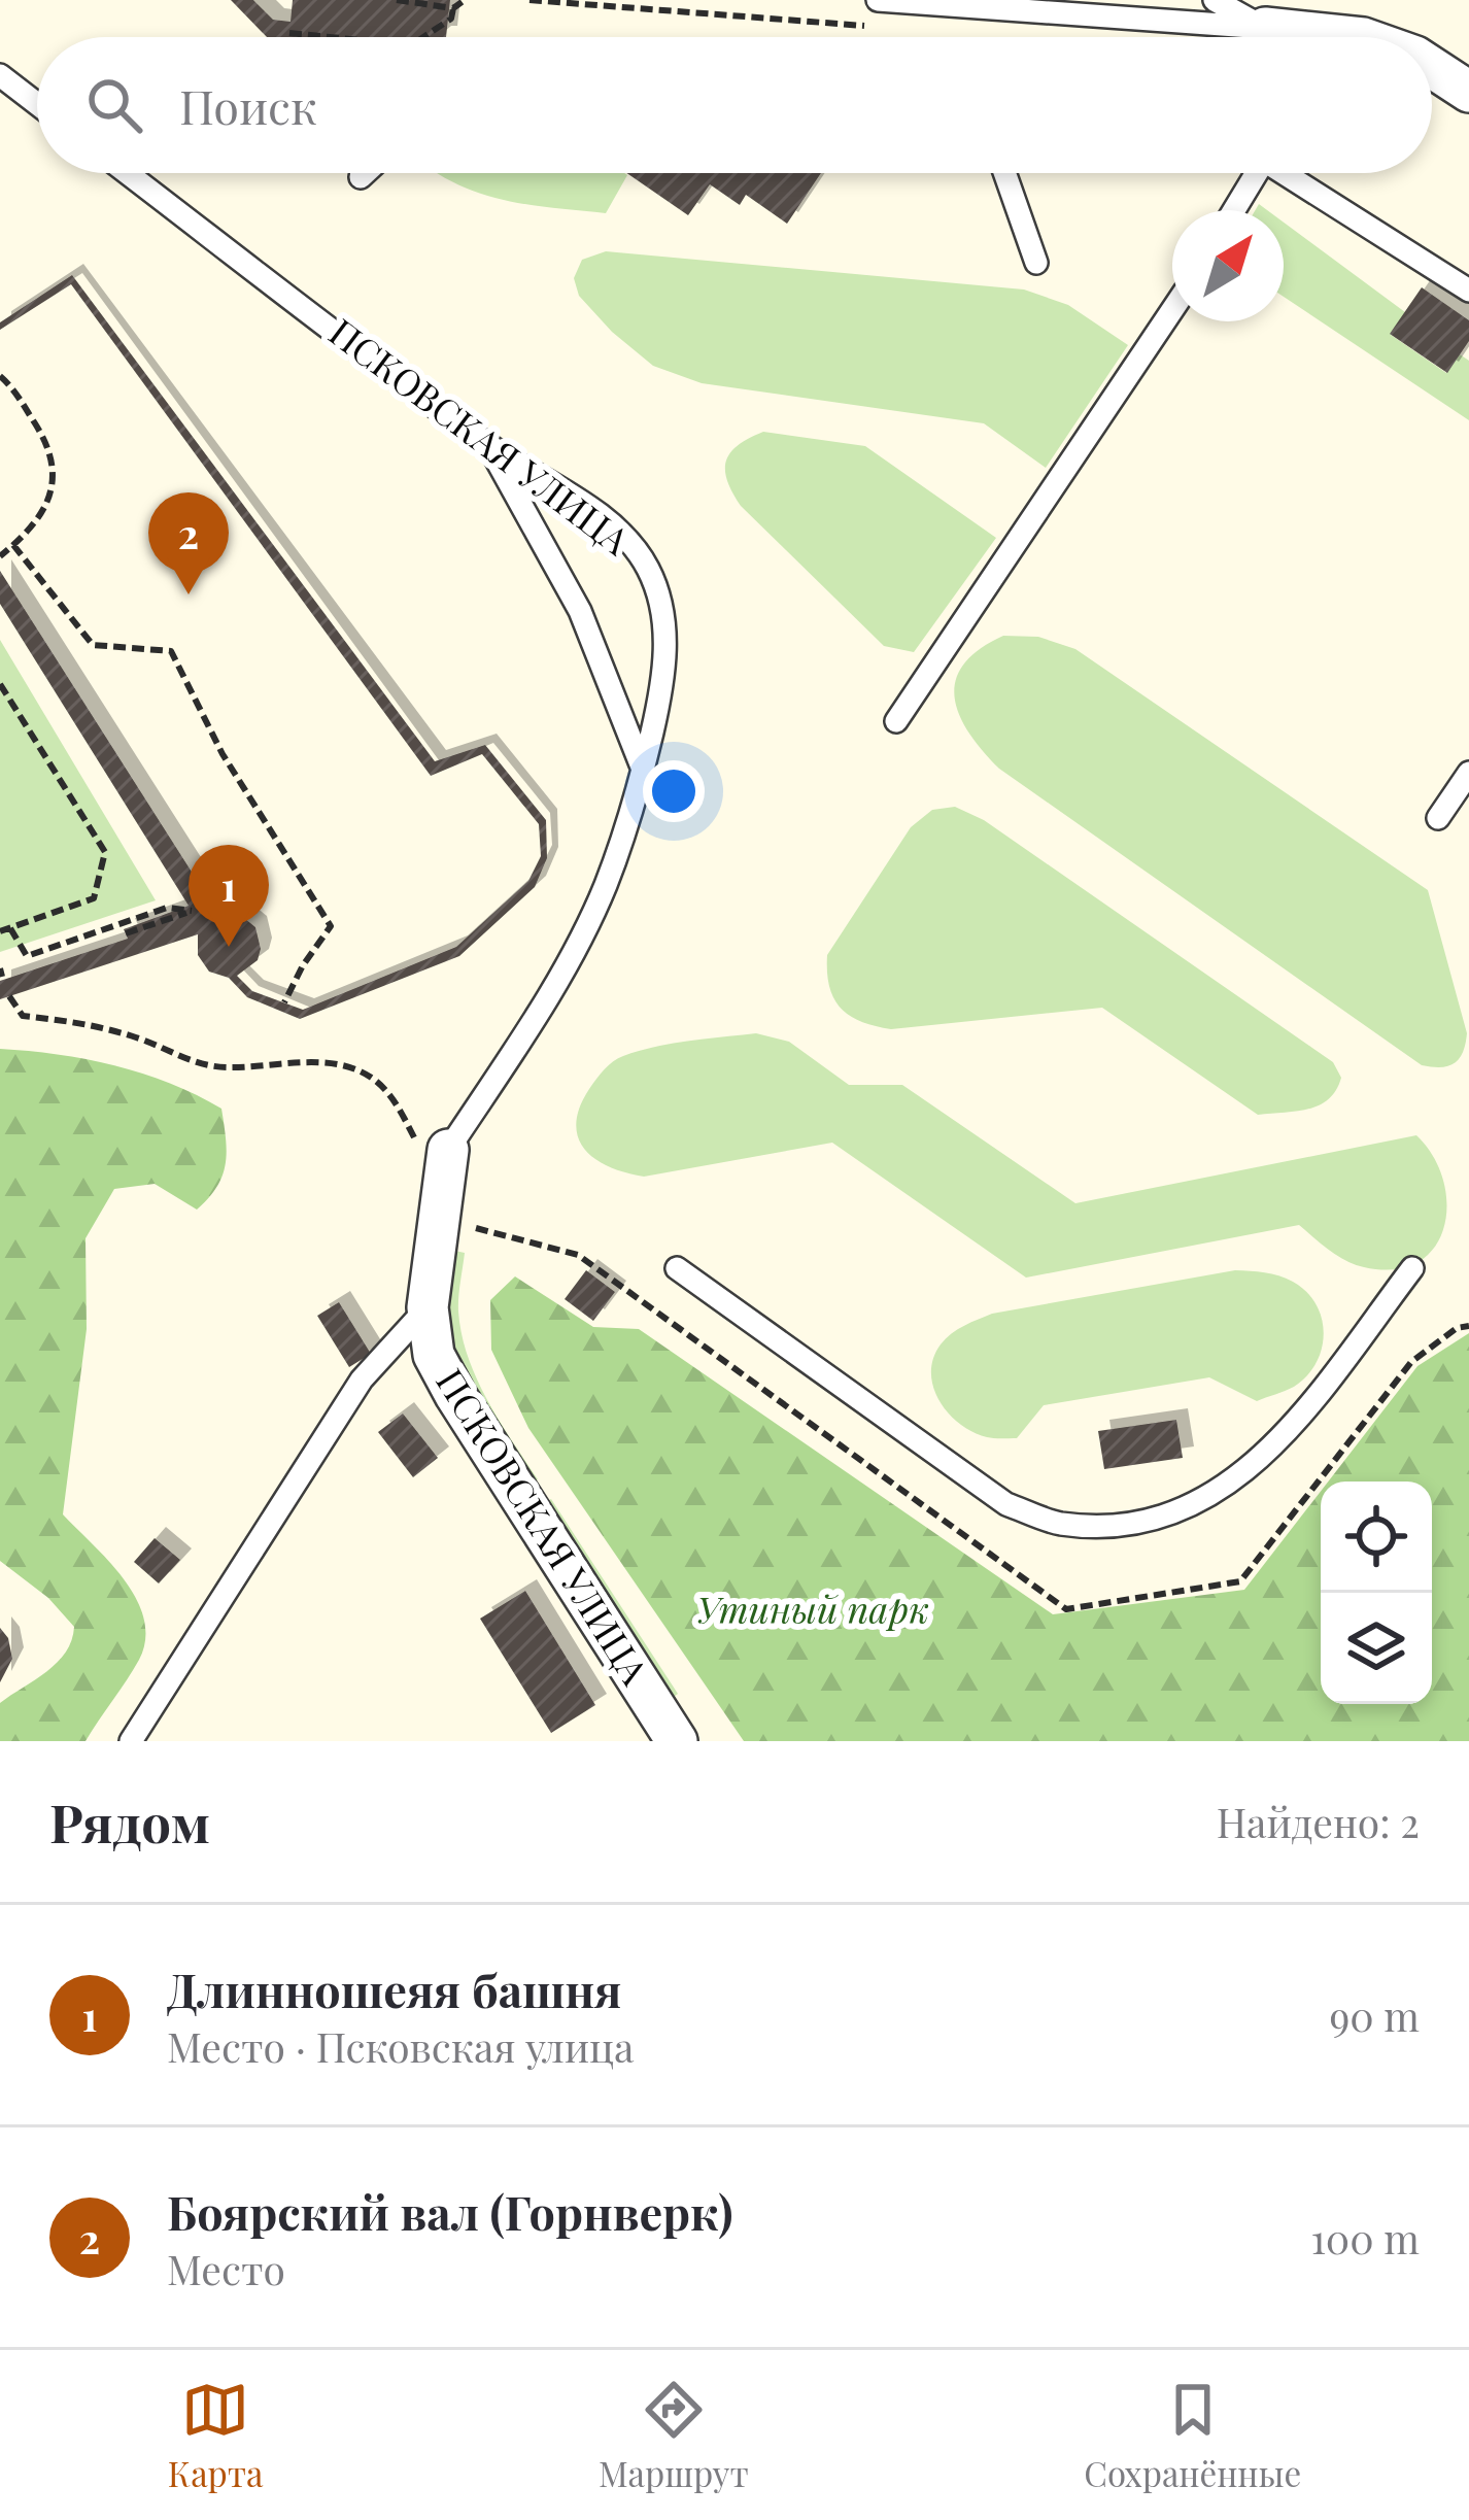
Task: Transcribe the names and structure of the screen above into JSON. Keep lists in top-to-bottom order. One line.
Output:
{"streets":{"street":["ПСКОВСКАЯ УЛИЦА"]},"parks":["Утиный парк"],"north":"top right","page":{"search":"Поиск","pins":["2","1"],"heading":["Рядом","Найдено: 2"],"list":[{"mark":"1","name":"Длинношеяя башня","note":"Место · Псковская улица","value":"90 m"},{"mark":"2","name":"Боярский вал (Горнверк)","note":"Место","value":"100 m"}],"nav":["Карта","Маршрут","Сохранённые"]}}
